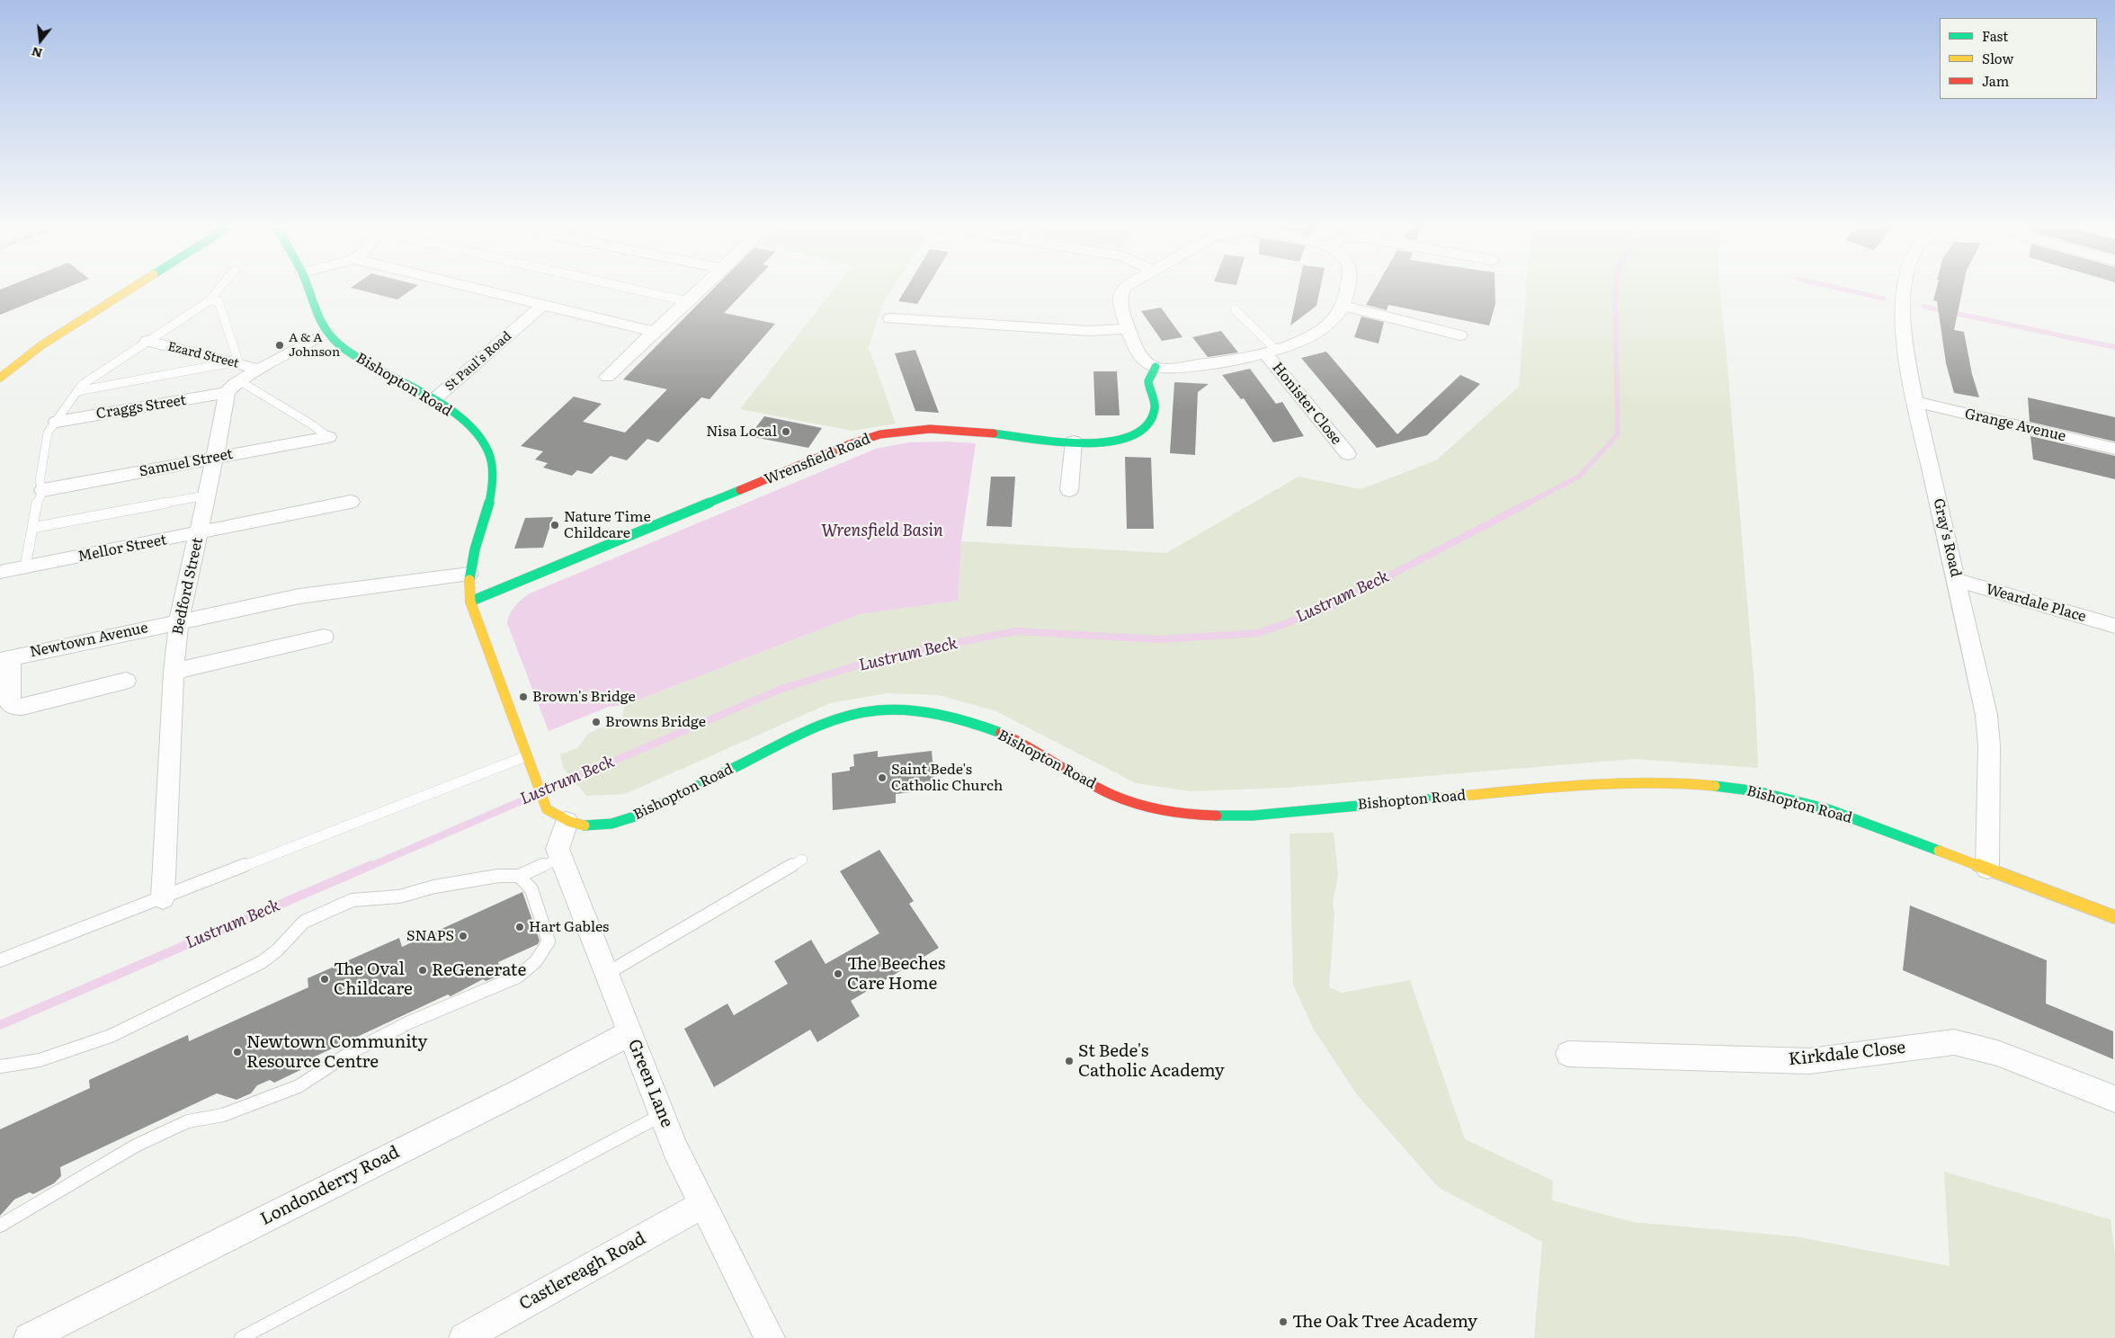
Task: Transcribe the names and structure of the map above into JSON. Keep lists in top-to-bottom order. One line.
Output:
{"streets":{"street":["Ezard Street","St Paul's Road","Bishopton Road","Honister Close","Craggs Street","Grange Avenue","Wrensfield Road","Samuel Street","Gray's Road","Mellor Street","Bedford Street","Weardale Place","Newtown Avenue","Kirkdale Close","Green Lane","Londonderry Road","Castlereagh Road"]},"crossings":[["Ezard Street","Craggs Street"],["Ezard Street","Bedford Street"],["St Paul's Road","Bishopton Road"],["Bishopton Road","Wrensfield Road"],["Bishopton Road","Gray's Road"],["Bishopton Road","Newtown Avenue"],["Bishopton Road","Green Lane"],["Craggs Street","Bedford Street"],["Grange Avenue","Gray's Road"],["Samuel Street","Bedford Street"],["Gray's Road","Weardale Place"],["Mellor Street","Bedford Street"],["Bedford Street","Newtown Avenue"],["Green Lane","Londonderry Road"],["Green Lane","Castlereagh Road"]],"water":["Wrensfield Basin","Lustrum Beck"],"places":["A & A Johnson","Nisa Local","Nature Time Childcare","Brown's Bridge","Browns Bridge","Saint Bede's Catholic Church","Hart Gables","SNAPS","ReGenerate","The Beeches Care Home","The Oval Childcare","Newtown Community Resource Centre","St Bede's Catholic Academy","The Oak Tree Academy"],"legend":["Fast","Slow","Jam"],"north":"bottom"}
